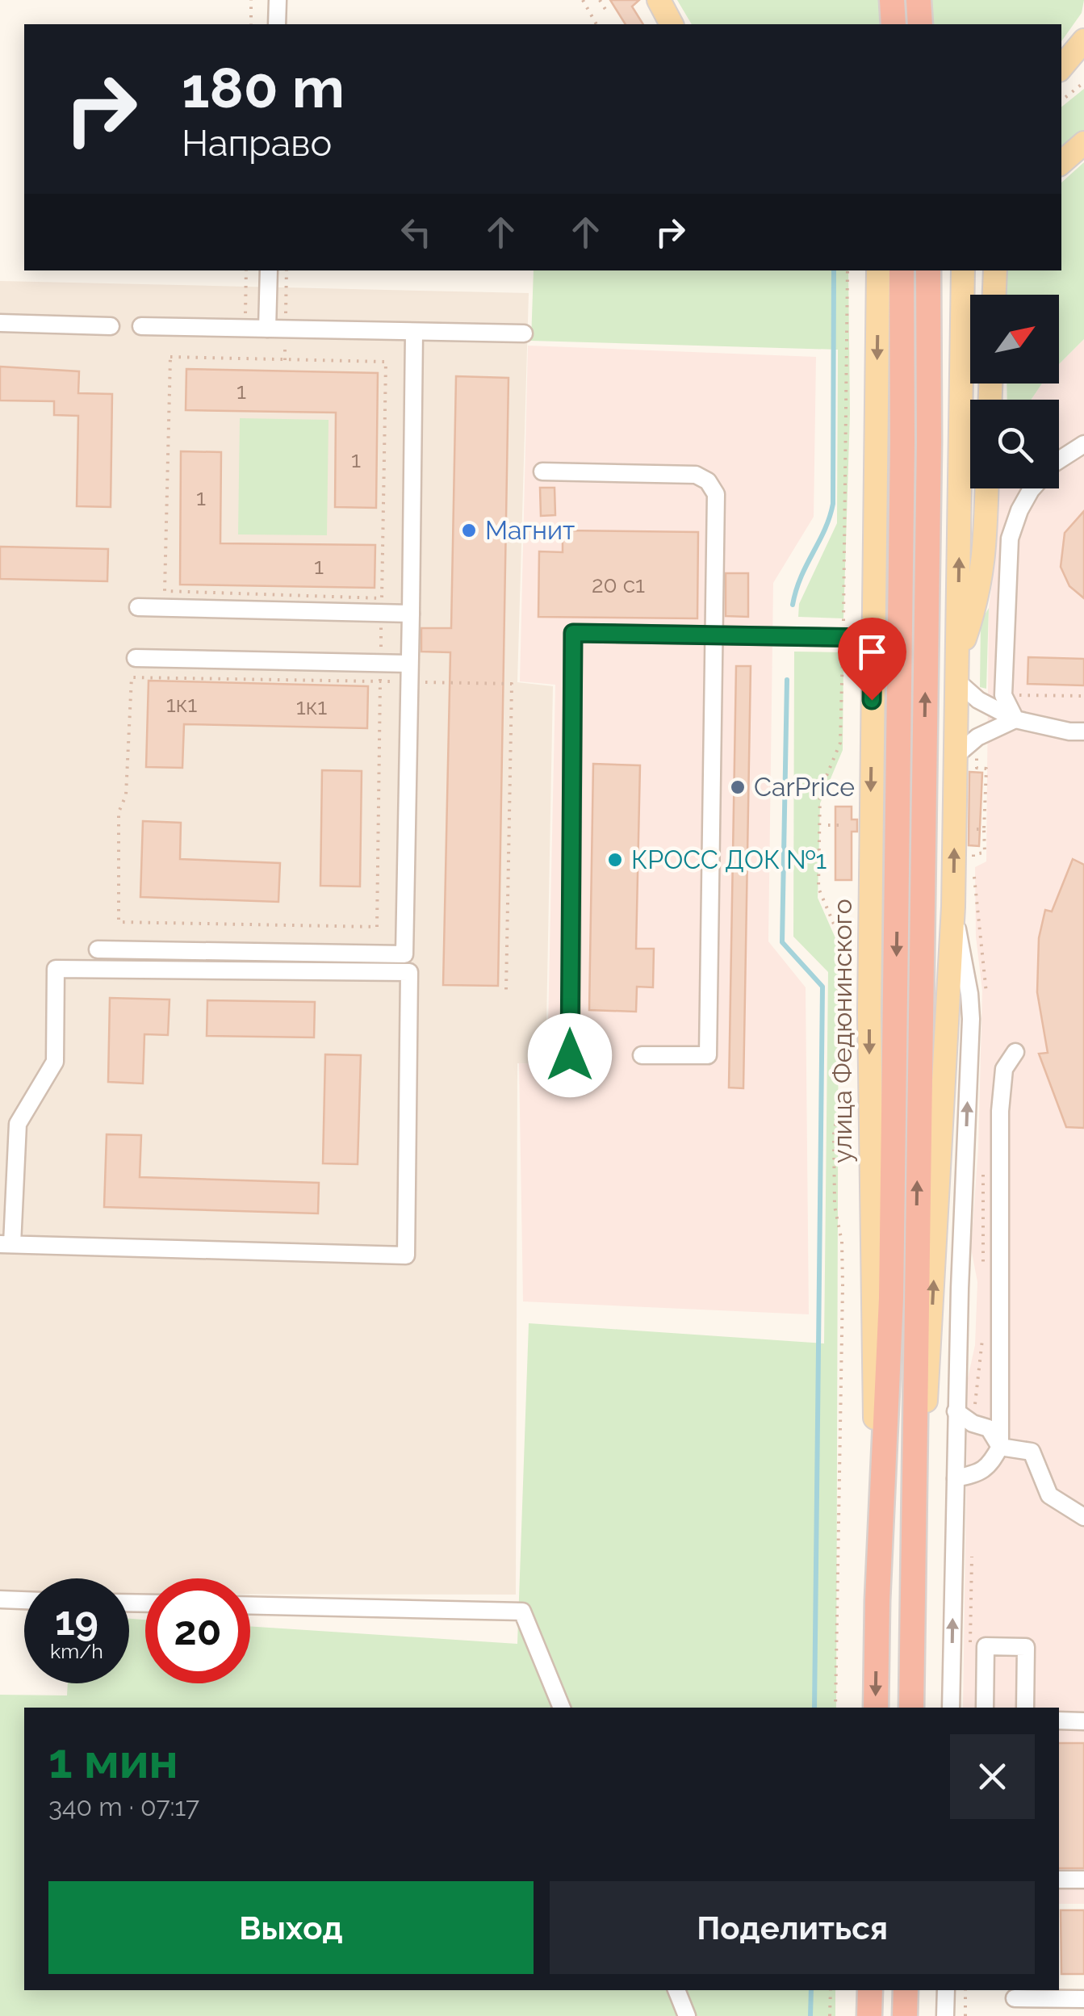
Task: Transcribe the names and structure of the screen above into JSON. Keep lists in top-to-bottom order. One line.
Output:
{"streets":{"highway":["улица Федюнинского"]},"places":["Магнит","CarPrice","КРОСС ДОК №1"],"house_numbers":["1","1","1","1","20 с1","1к1","1к1"],"north":"top right","page":{"turn":["180 m","Направо"],"speed":"19 km/h","limit":"20","heading":["1 мин","340 m · 07:17"],"buttons":["Выход","Поделиться"]}}
